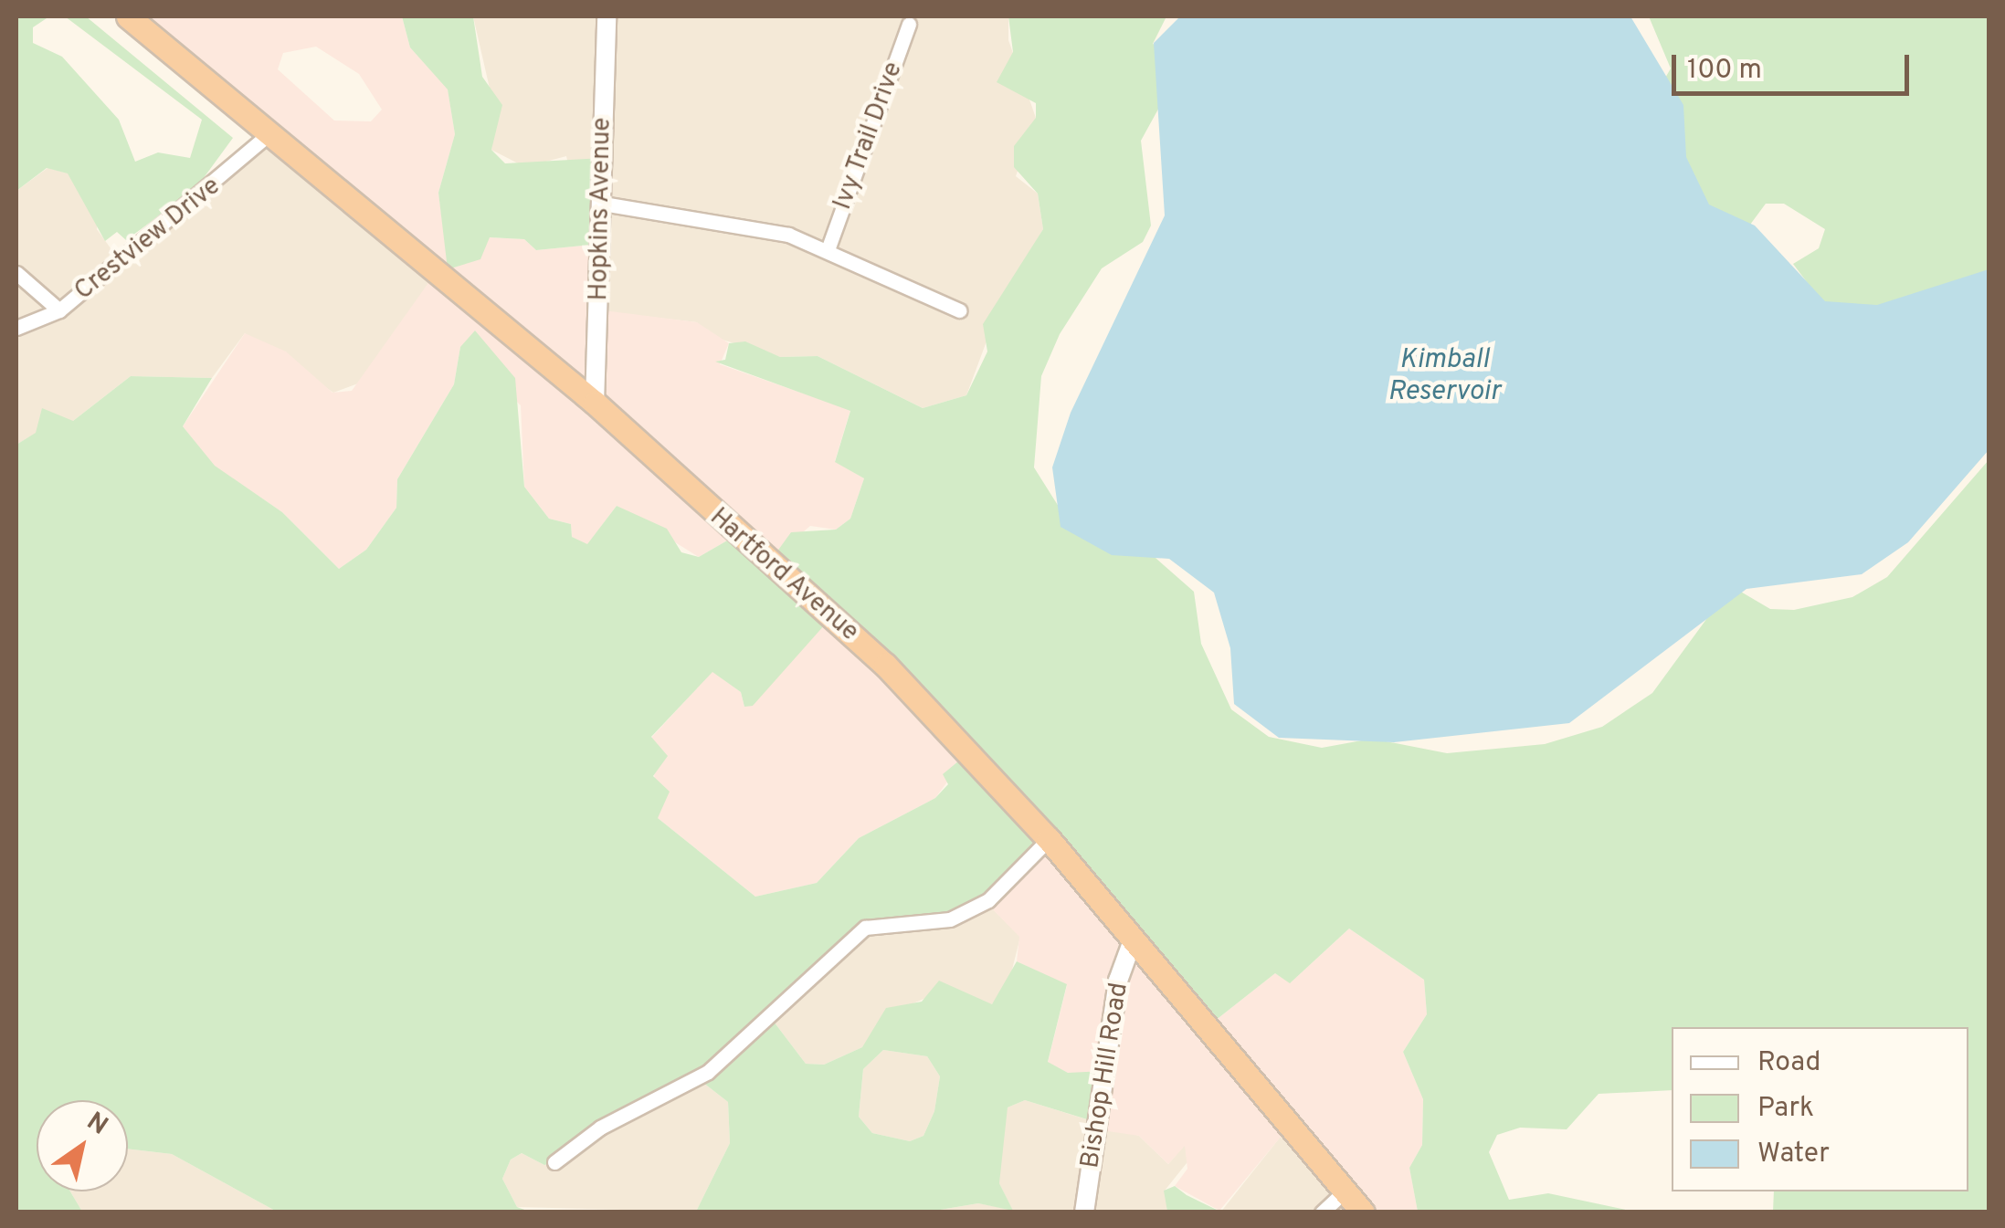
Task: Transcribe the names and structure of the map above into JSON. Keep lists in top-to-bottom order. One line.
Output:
{"streets":{"highway":["Hartford Avenue"],"street":["Ivy Trail Drive","Hopkins Avenue","Crestview Drive","Bishop Hill Road"]},"crossings":[["Hopkins Avenue","Hartford Avenue"],["Crestview Drive","Hartford Avenue"],["Hartford Avenue","Bishop Hill Road"]],"water":["Kimball Reservoir"],"legend":["Road","Park","Water"],"scale_bar":"100 m","north":"top right"}
